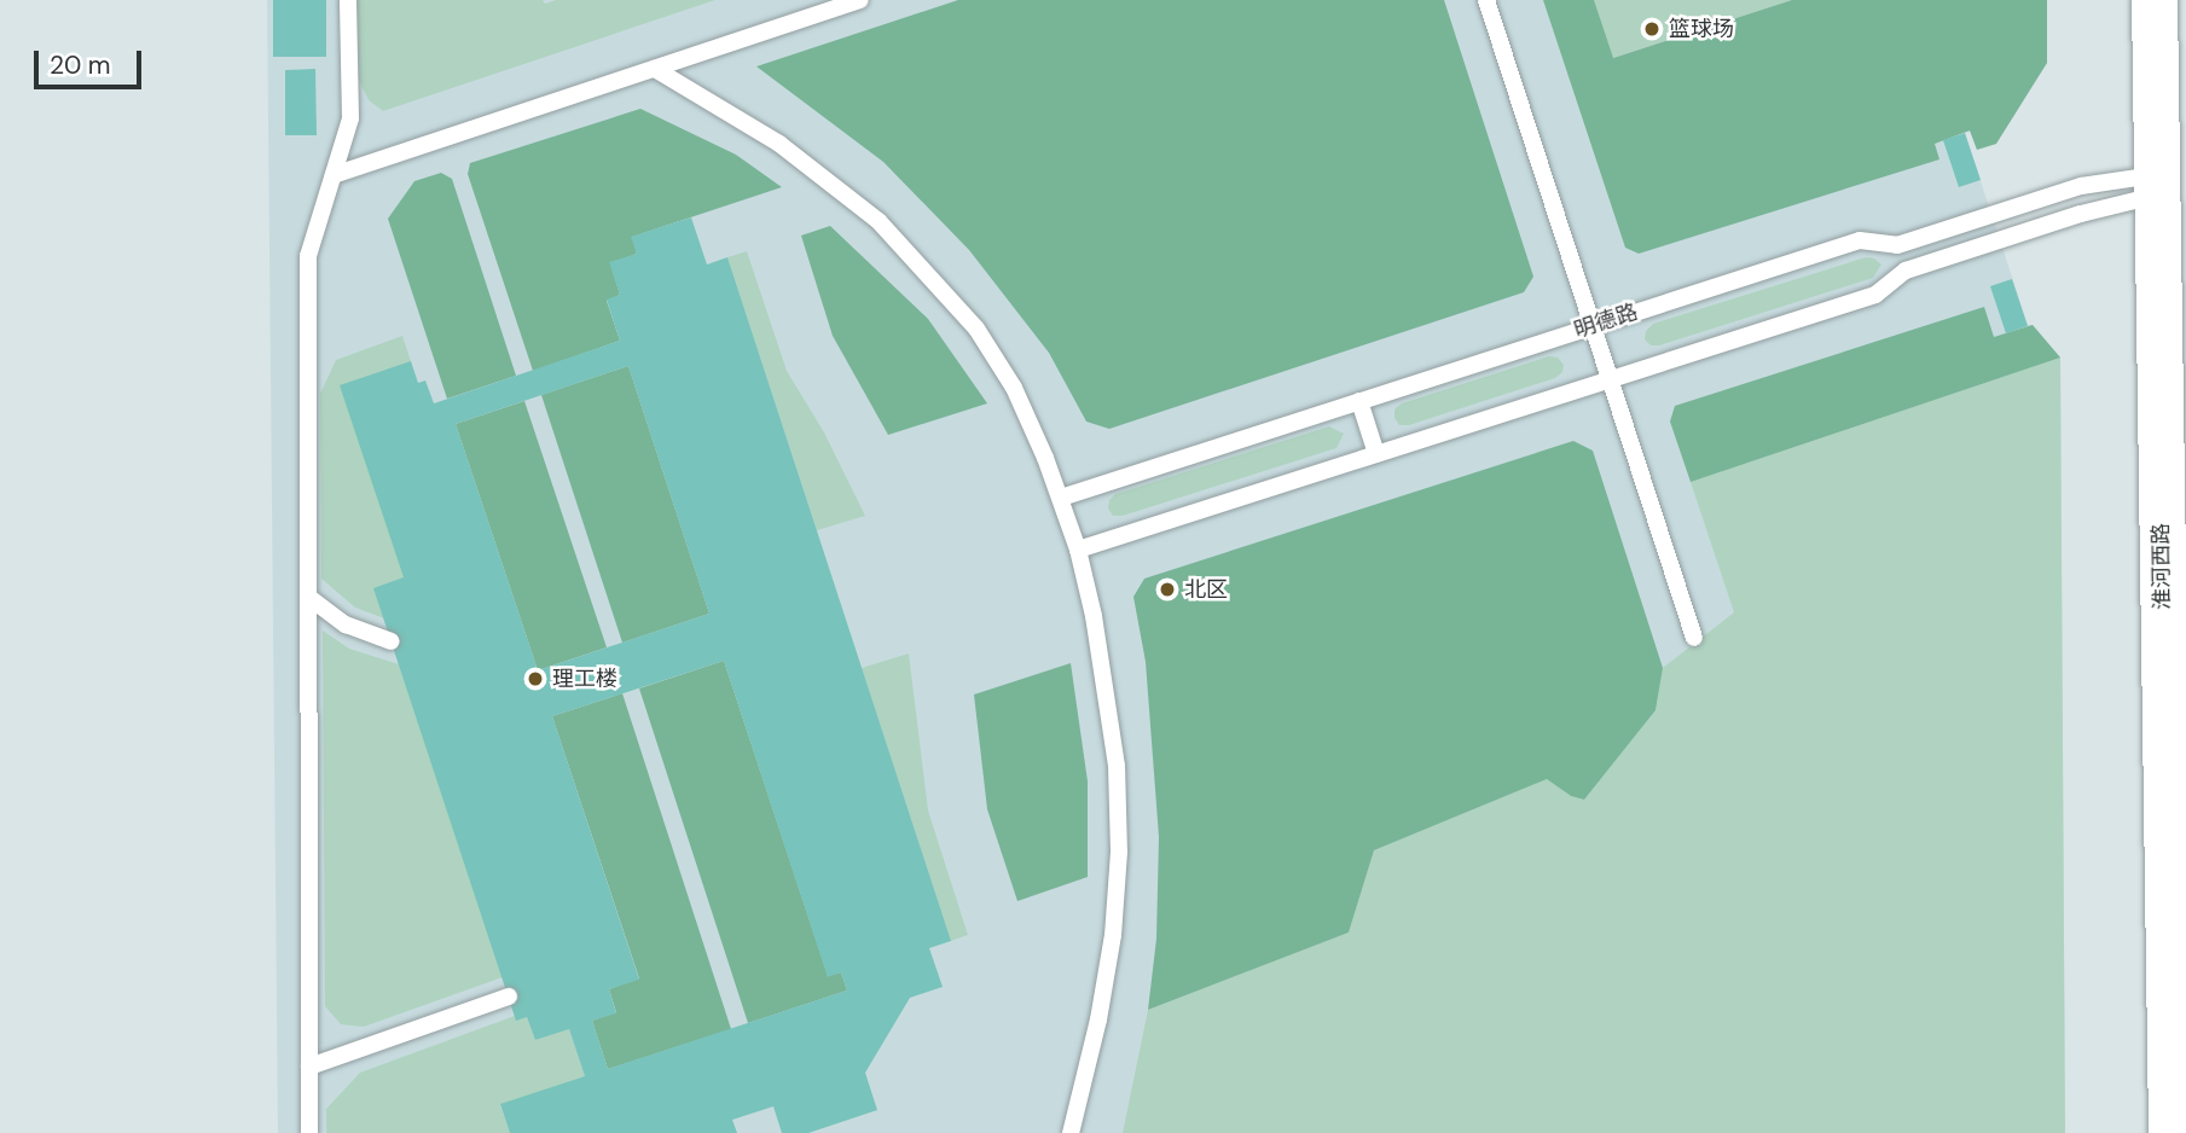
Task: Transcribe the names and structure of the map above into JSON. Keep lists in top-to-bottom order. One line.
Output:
{"streets":{"main road":["淮河西路"],"lane":["明德路"]},"crossings":[["明德路","淮河西路"]],"places":["篮球场","北区","理工楼"],"scale_bar":"20 m"}
